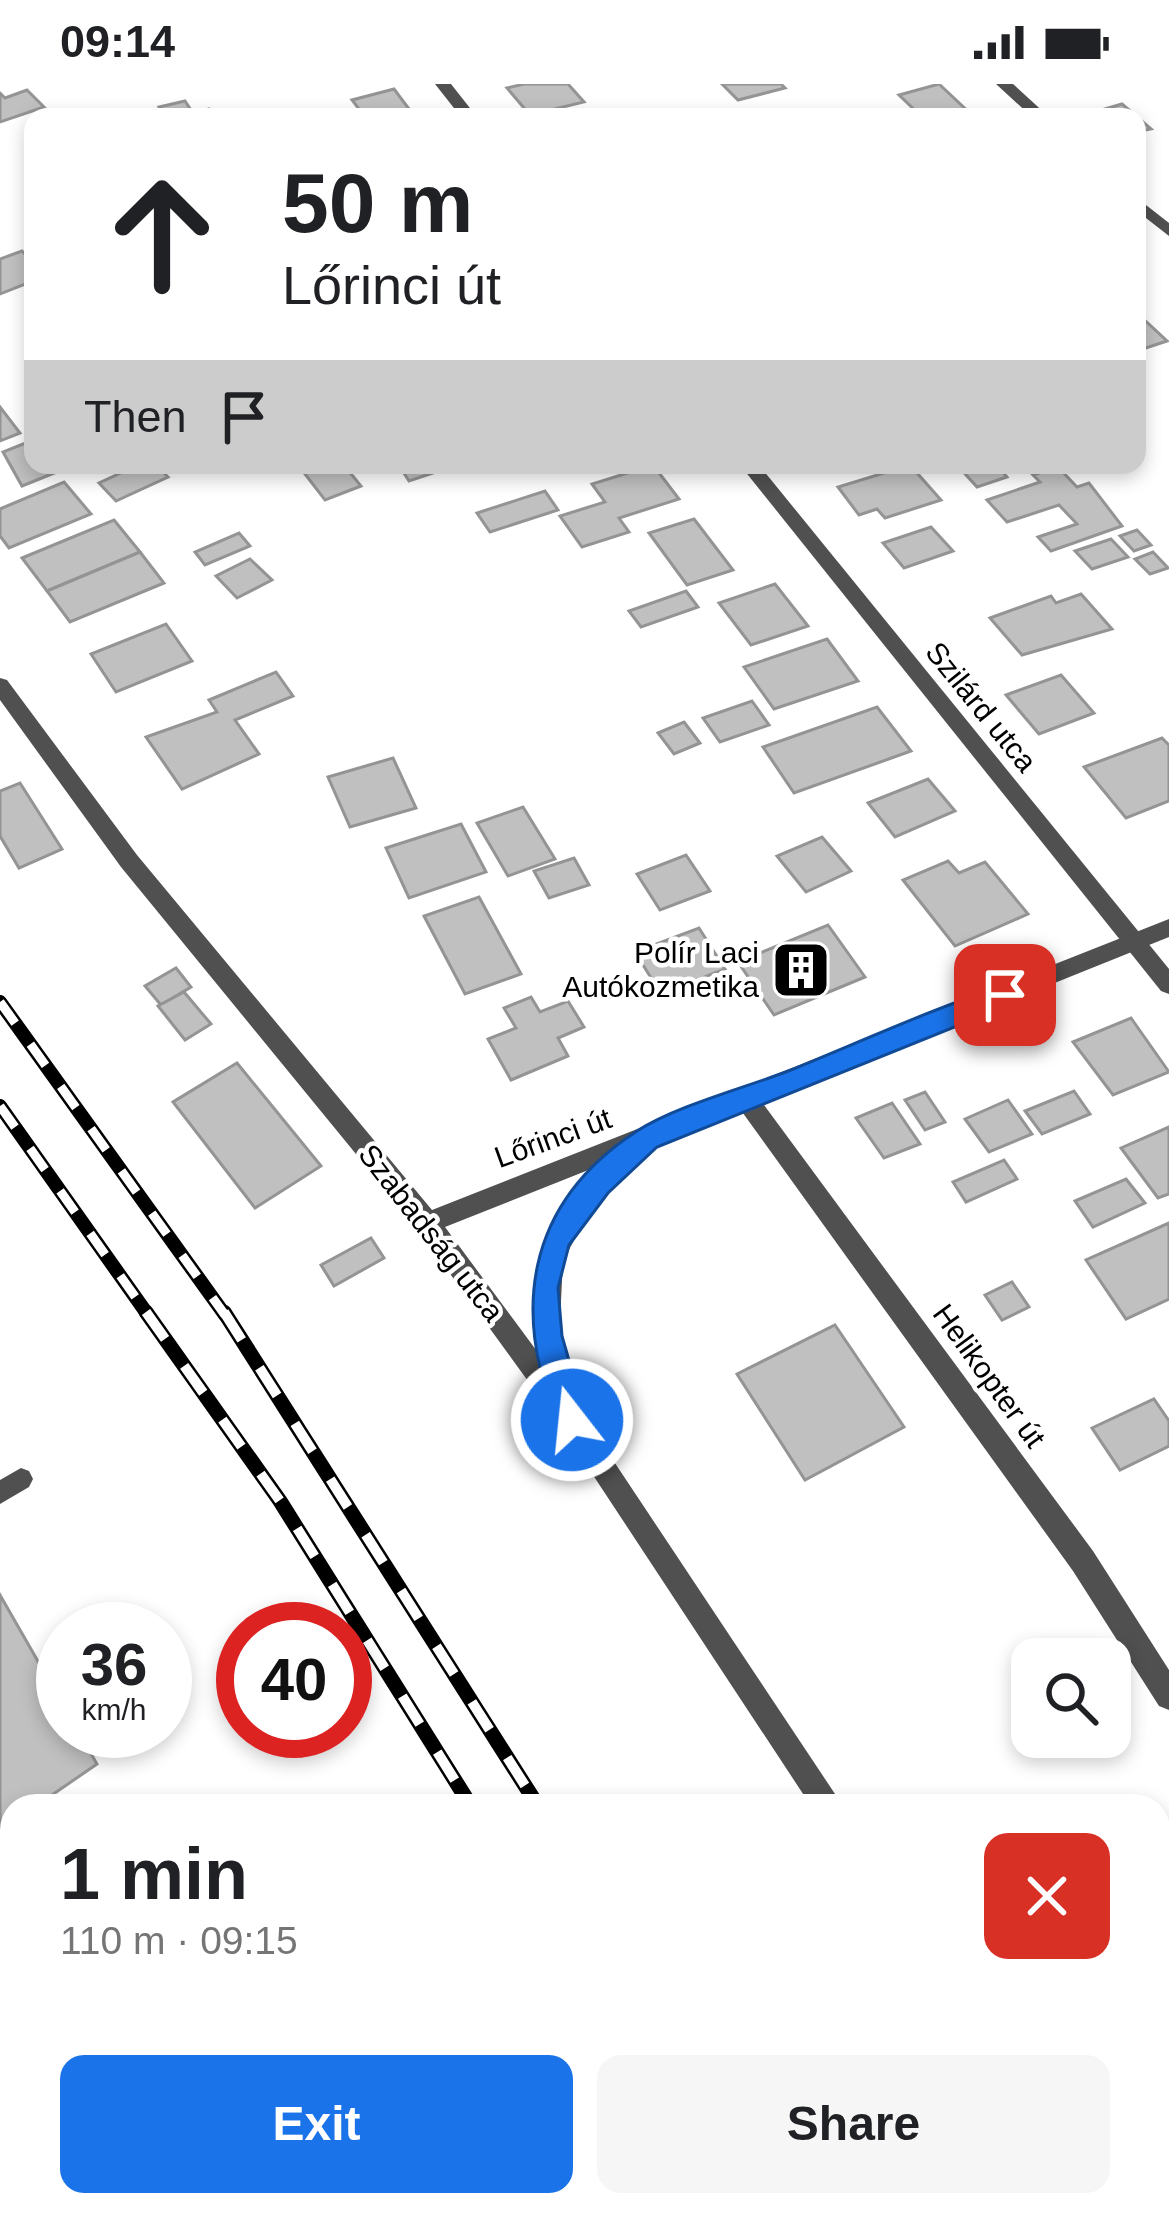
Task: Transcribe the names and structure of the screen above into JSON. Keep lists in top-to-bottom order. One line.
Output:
{"streets":{"street":["Szilárd utca","Lőrinci út","Szabadság utca","Helikopter út"]},"crossings":[["Szilárd utca","Lőrinci út"],["Lőrinci út","Szabadság utca"],["Lőrinci út","Helikopter út"]],"places":{"building":["Polír Laci Autókozmetika"]},"page":{"status":"09:14","turn":["50 m","Lőrinci út"],"then":"Then","speed":"36 km/h","limit":"40","heading":["1 min","110 m · 09:15"],"buttons":["Exit","Share"]}}
